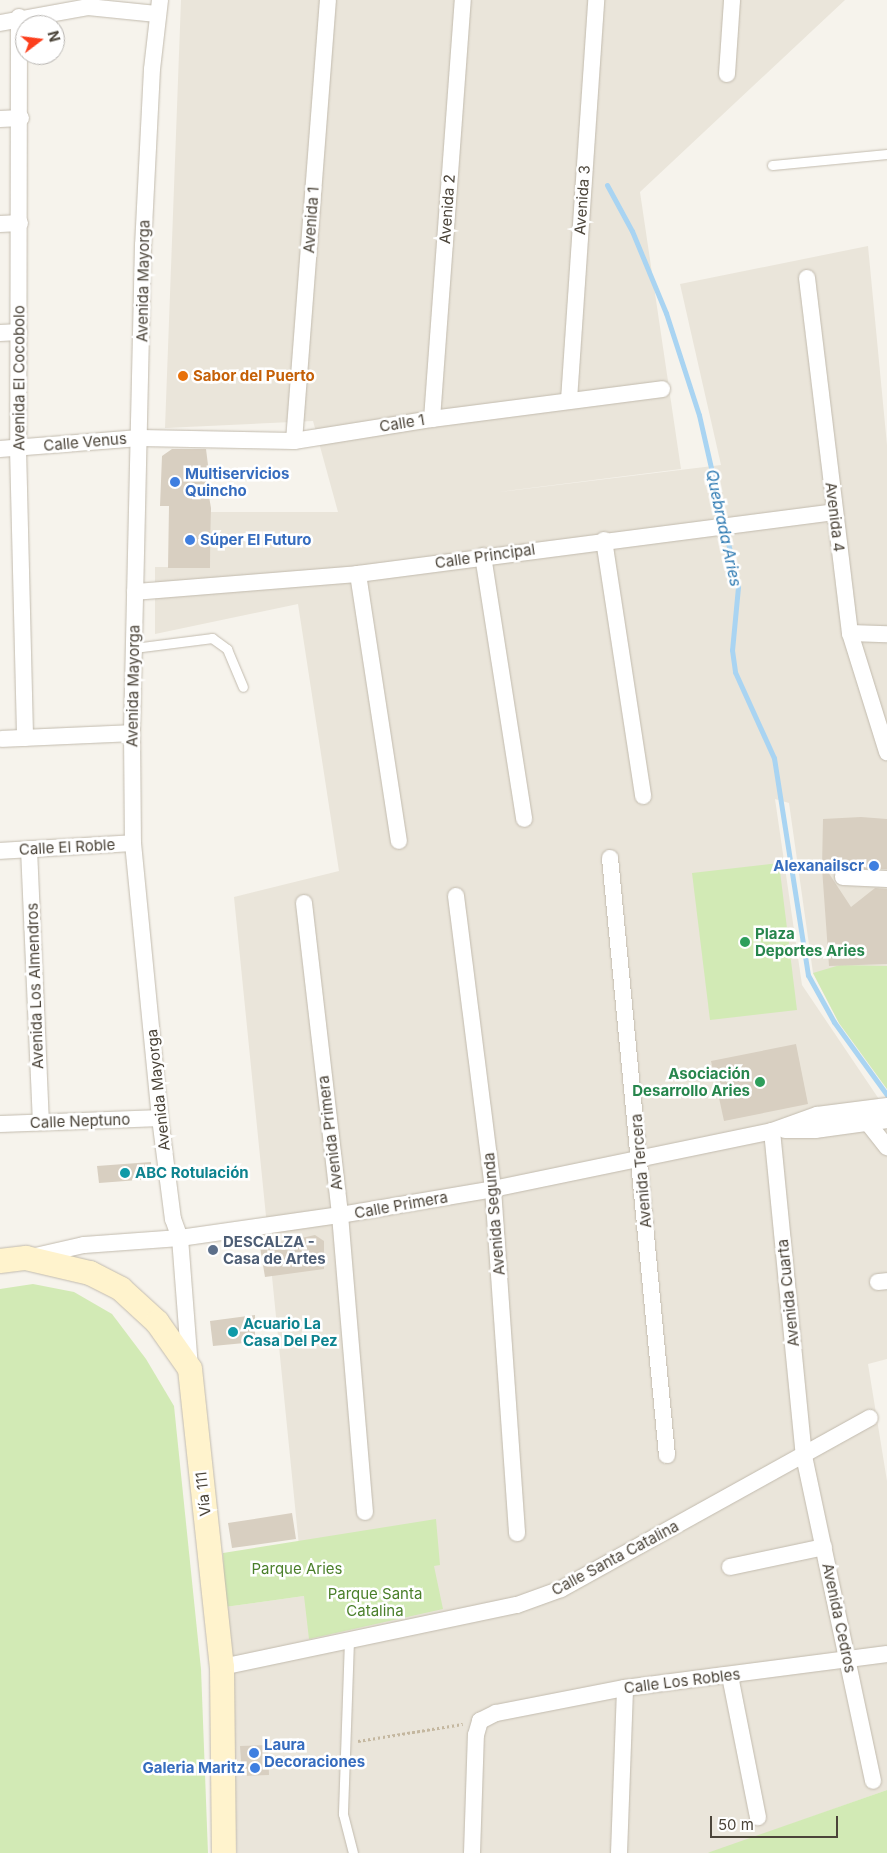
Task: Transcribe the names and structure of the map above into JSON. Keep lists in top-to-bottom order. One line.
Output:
{"streets":{"main road":["Vía 111"],"street":["Avenida 3","Avenida 2","Avenida 1","Avenida Mayorga","Avenida El Cocobolo","Calle 1","Calle Venus","Avenida 4","Calle Principal","Calle El Roble","Avenida Los Almendros","Calle Neptuno","Avenida Primera","Avenida Tercera","Calle Primera","Avenida Segunda","Avenida Cuarta","Calle Santa Catalina","Avenida Cedros","Calle Los Robles"]},"crossings":[["Avenida 3","Calle 1"],["Avenida 2","Calle 1"],["Avenida 1","Calle 1"],["Avenida Mayorga","Calle 1"],["Avenida Mayorga","Calle Venus"],["Avenida Mayorga","Calle Principal"],["Avenida Mayorga","Calle El Roble"],["Avenida Mayorga","Calle Neptuno"],["Avenida Mayorga","Calle Primera"],["Avenida Mayorga","Vía 111"],["Avenida El Cocobolo","Calle Venus"],["Calle 1","Calle Venus"],["Avenida 4","Calle Principal"],["Calle El Roble","Avenida Los Almendros"],["Avenida Los Almendros","Calle Neptuno"],["Avenida Primera","Calle Primera"],["Avenida Tercera","Calle Primera"],["Calle Primera","Avenida Segunda"],["Calle Primera","Avenida Cuarta"],["Calle Primera","Vía 111"],["Avenida Cuarta","Calle Santa Catalina"],["Avenida Cuarta","Avenida Cedros"],["Vía 111","Calle Santa Catalina"],["Calle Santa Catalina","Avenida Cedros"],["Avenida Cedros","Calle Los Robles"]],"water":["Quebrada Aries"],"parks":["Parque Aries","Parque Santa Catalina"],"places":["Sabor del Puerto","Multiservicios Quincho","Súper El Futuro","Alexanailscr","Plaza Deportes Aries","Asociación Desarrollo Aries","ABC Rotulación","DESCALZA - Casa de Artes","Acuario La Casa Del Pez","Laura Decoraciones","Galeria Maritz"],"scale_bar":"50 m","north":"right"}
